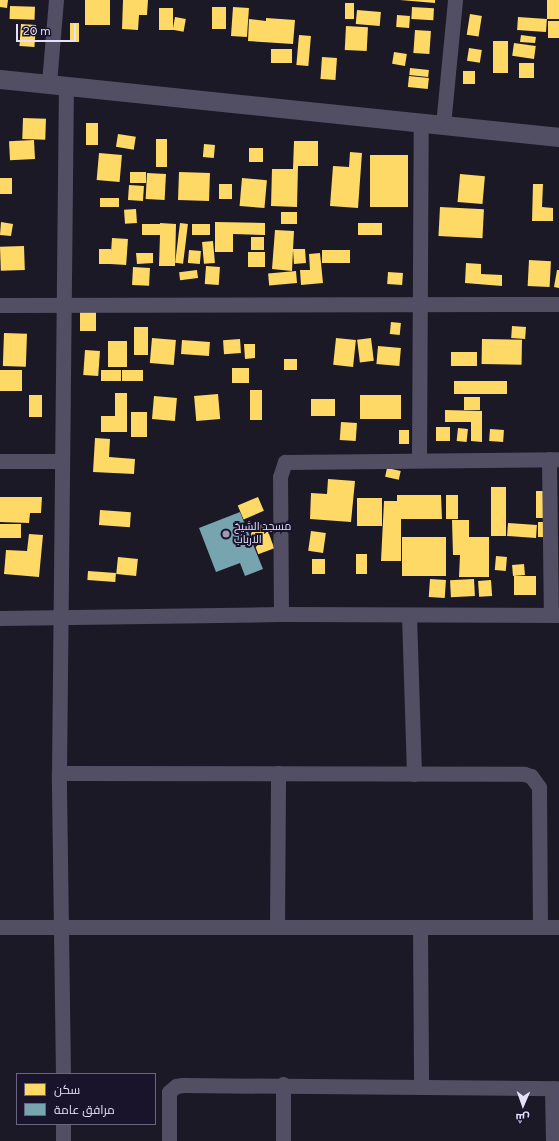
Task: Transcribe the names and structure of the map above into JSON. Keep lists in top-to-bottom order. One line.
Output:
{"places":["مسجد الشيخ الارباب"],"legend":["سكن","مرافق عامة"],"scale_bar":"20 m","north":"bottom"}
